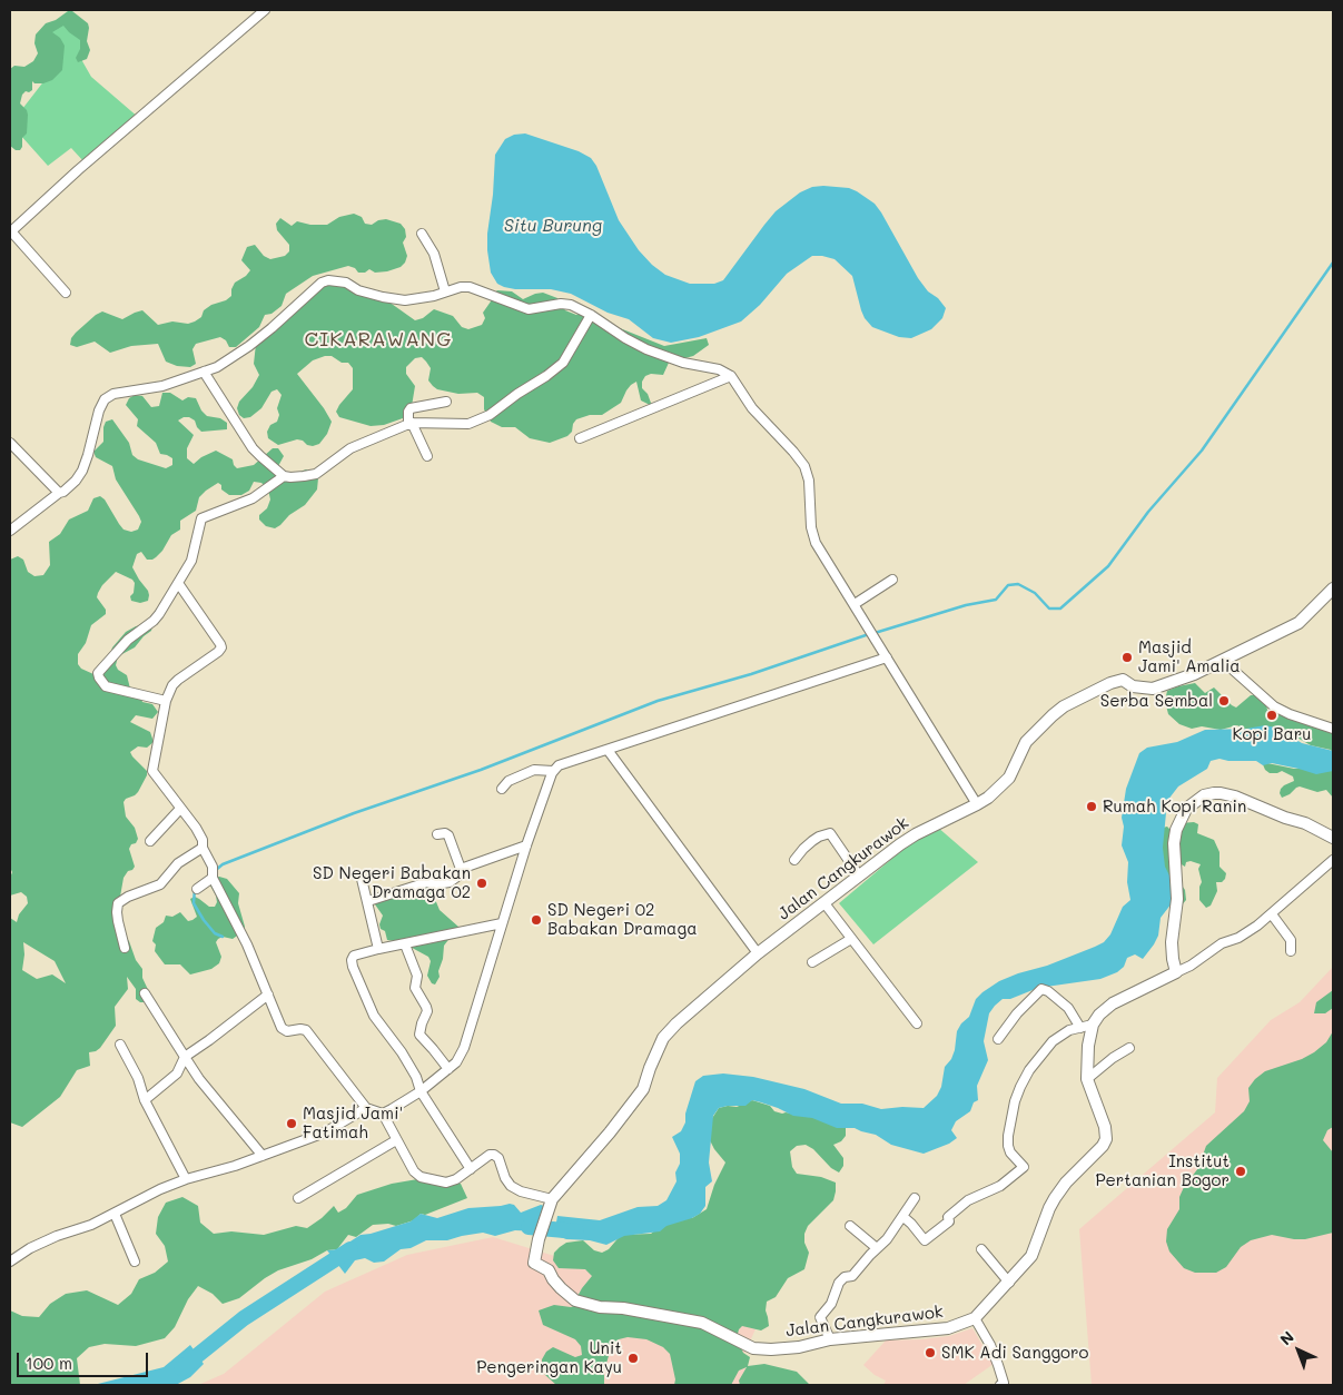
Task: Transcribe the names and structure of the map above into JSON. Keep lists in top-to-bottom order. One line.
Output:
{"streets":{"street":["Jalan Cangkurawok"]},"districts":["CIKARAWANG"],"water":["Situ Burung"],"places":["Masjid Jami' Amalia","Serba Sembal","Kopi Baru","Rumah Kopi Ranin","SD Negeri Babakan Dramaga 02","SD Negeri 02 Babakan Dramaga","Masjid Jami' Fatimah","Institut Pertanian Bogor","SMK Adi Sanggoro","Unit Pengeringan Kayu"],"scale_bar":"100 m","north":"top left"}
